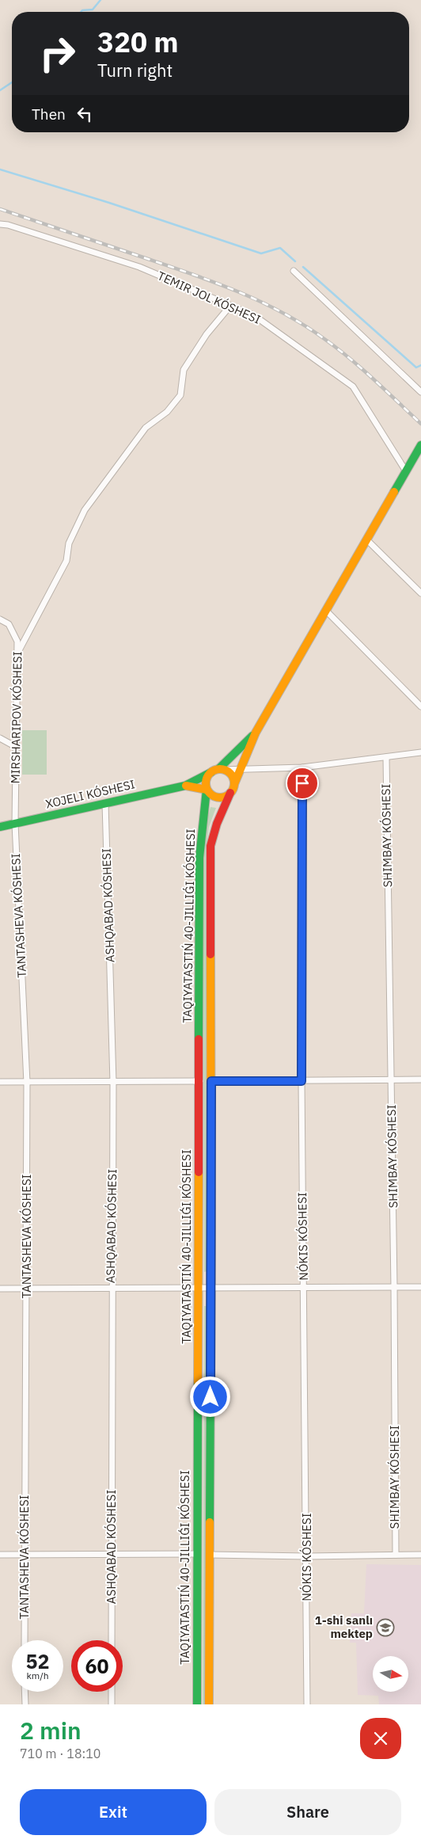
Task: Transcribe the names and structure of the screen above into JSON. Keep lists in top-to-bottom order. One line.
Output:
{"streets":{"main road":["XOJELI KÓSHESI"],"street":["TEMIR JOL KÓSHESI","MIRSHARIPOV KÓSHESI","ASHQABAD KÓSHESI","TANTASHEVA KÓSHESI","NÓKIS KÓSHESI"]},"crossings":[["MIRSHARIPOV KÓSHESI","XOJELI KÓSHESI"],["MIRSHARIPOV KÓSHESI","TANTASHEVA KÓSHESI"],["XOJELI KÓSHESI","ASHQABAD KÓSHESI"],["XOJELI KÓSHESI","TANTASHEVA KÓSHESI"]],"places":{"school or university":["1-shi sanlı mektep"]},"north":"right","page":{"turn":["320 m","Turn right"],"then":"Then","speed":"52 km/h","limit":"60","heading":["2 min","710 m · 18:10"],"buttons":["Exit","Share"]}}
